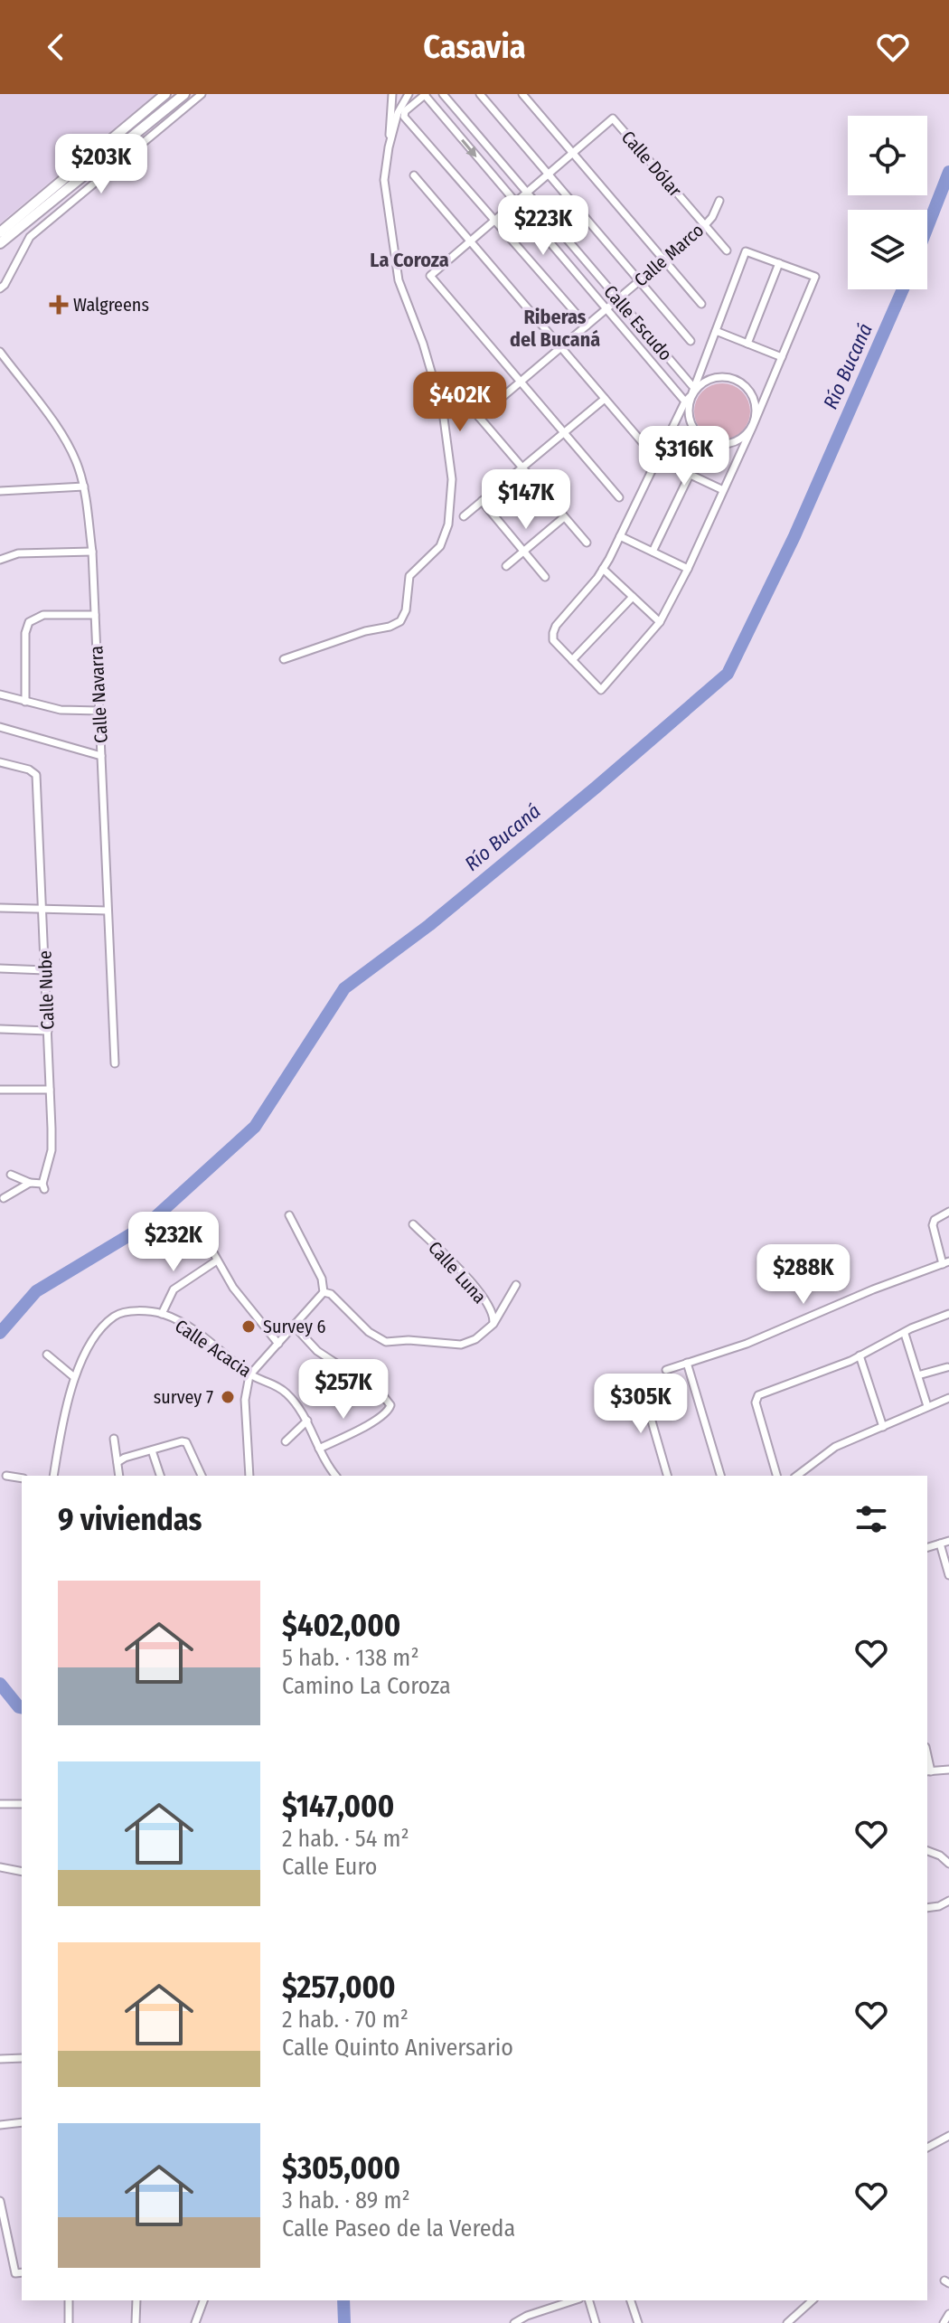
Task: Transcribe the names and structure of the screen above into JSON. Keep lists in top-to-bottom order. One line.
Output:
{"streets":{"street":["Calle Dólar","Calle Marco","Calle Escudo","Calle Navarra","Calle Nube","Calle Luna","Calle Acacia"]},"crossings":[["Calle Dólar","Calle Marco"],["Calle Dólar","Calle Escudo"],["Calle Marco","Calle Escudo"]],"districts":["La Coroza","Riberas del Bucaná"],"water":["Río Bucaná"],"places":{"health":["Walgreens"],"other":["Survey 6","survey 7"]},"page":{"header":"Casavia","price":["$203K","$223K","$402K","$316K","$147K","$232K","$288K","$257K","$305K"],"heading":"9 viviendas","list":[{"name":"$402,000","note":"5 hab. · 138 m² · Camino La Coroza"},{"name":"$147,000","note":"2 hab. · 54 m² · Calle Euro"},{"name":"$257,000","note":"2 hab. · 70 m² · Calle Quinto Aniversario"},{"name":"$305,000","note":"3 hab. · 89 m² · Calle Paseo de la Vereda"}]}}
